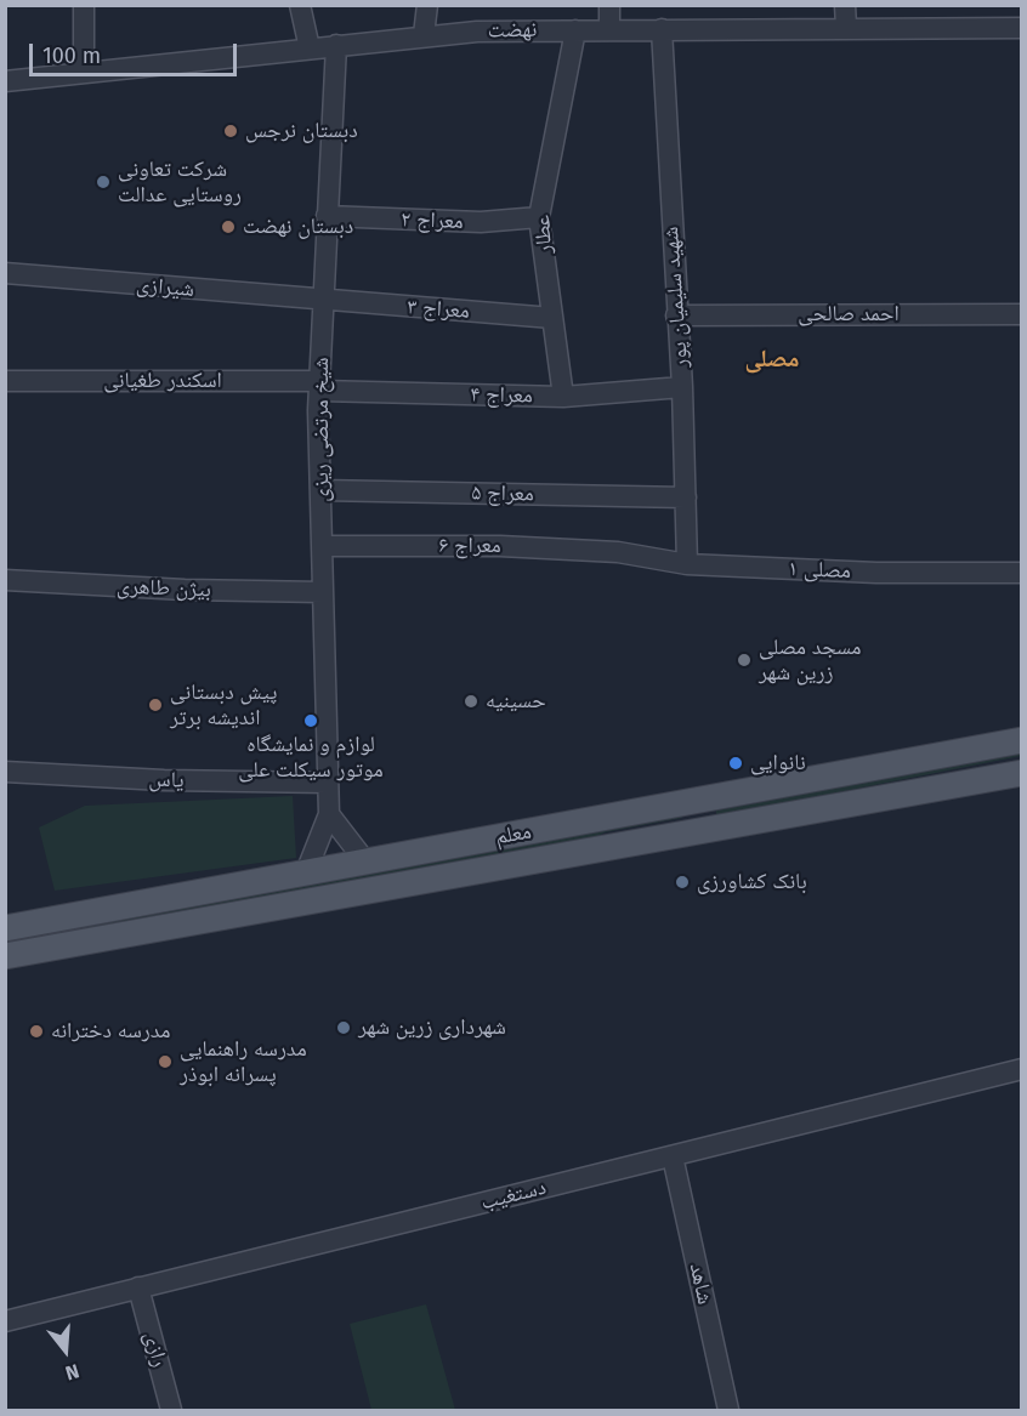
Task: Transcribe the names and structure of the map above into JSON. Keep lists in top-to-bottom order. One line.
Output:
{"streets":{"main road":["معلم"],"street":["نهضت","معراج ۲","عطار","شیرازی","شهید سلیمیان پور","معراج ۳","احمد صالحی","اسکندر طغیانی","معراج ۴","شیخ مرتضی ریزی","معراج ۵","معراج ۶","مصلی ۱","بیژن طاهری","یاس","دستغیب","شاهد","رازی"]},"crossings":[["نهضت","عطار"],["نهضت","شهید سلیمیان پور"],["نهضت","شیخ مرتضی ریزی"],["معراج ۲","عطار"],["معراج ۲","شیخ مرتضی ریزی"],["عطار","معراج ۳"],["عطار","معراج ۴"],["شیرازی","معراج ۳"],["شیرازی","شیخ مرتضی ریزی"],["شهید سلیمیان پور","احمد صالحی"],["شهید سلیمیان پور","معراج ۴"],["شهید سلیمیان پور","معراج ۵"],["شهید سلیمیان پور","مصلی ۱"],["معراج ۳","شیخ مرتضی ریزی"],["اسکندر طغیانی","معراج ۴"],["اسکندر طغیانی","شیخ مرتضی ریزی"],["معراج ۴","شیخ مرتضی ریزی"],["شیخ مرتضی ریزی","معراج ۵"],["شیخ مرتضی ریزی","معراج ۶"],["شیخ مرتضی ریزی","بیژن طاهری"],["شیخ مرتضی ریزی","یاس"],["شیخ مرتضی ریزی","معلم"],["معراج ۶","مصلی ۱"],["دستغیب","شاهد"],["دستغیب","رازی"]],"districts":["مصلی"],"places":["دبستان نرجس","شرکت تعاونی روستایی عدالت","دبستان نهضت","مسجد مصلی زرین شهر","حسینیه","پیش دبستانی اندیشه برتر","لوازم و نمایشگاه موتور سیکلت علی","نانوایی","بانک کشاورزی","شهرداری زرین شهر","مدرسه دخترانه","مدرسه راهنمایی پسرانه ابوذر"],"scale_bar":"100 m","north":"bottom"}
